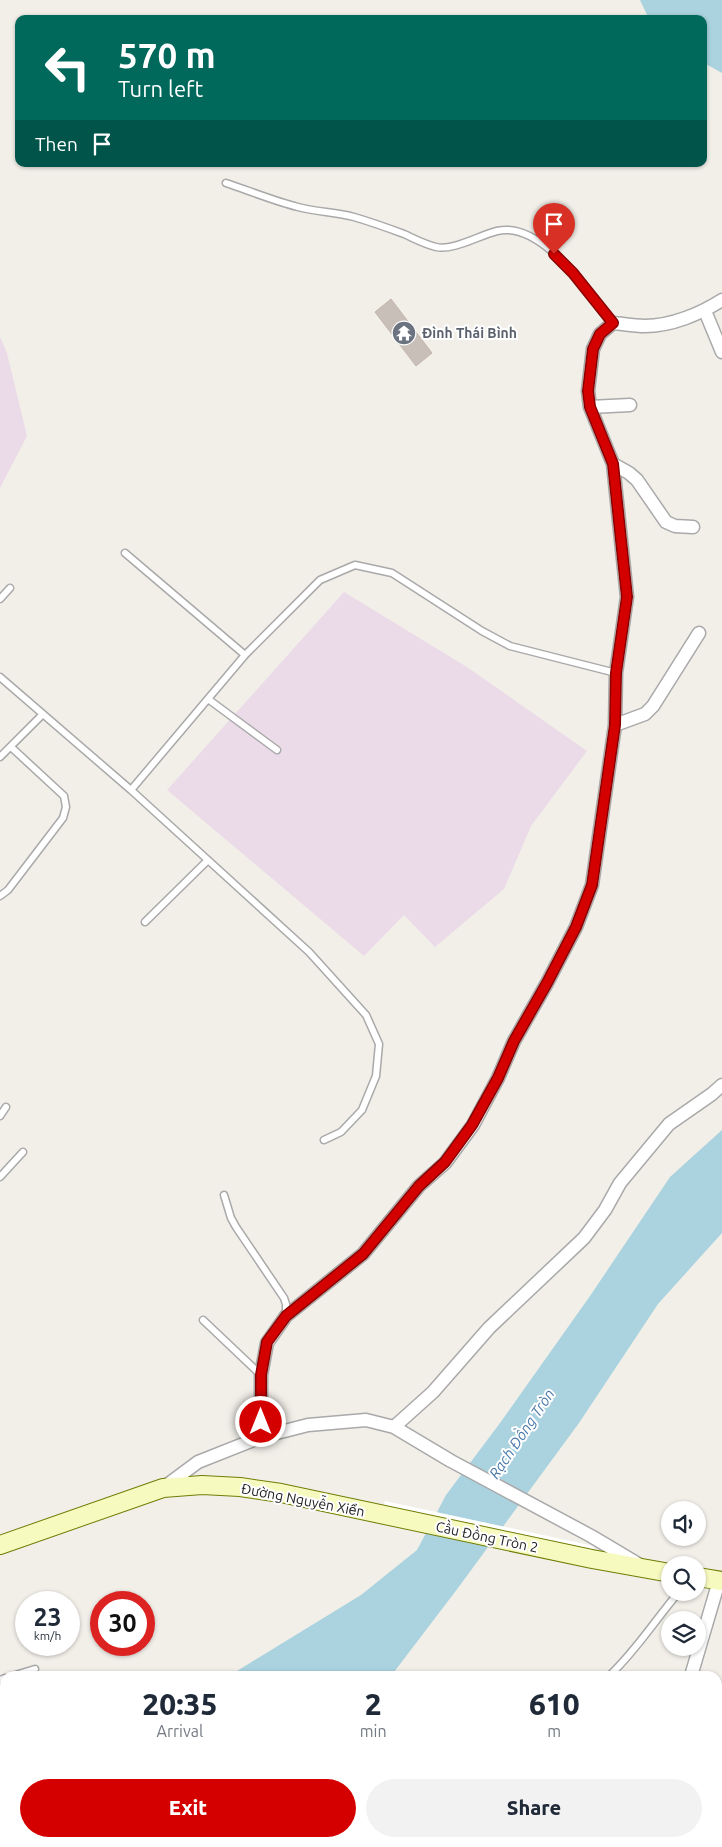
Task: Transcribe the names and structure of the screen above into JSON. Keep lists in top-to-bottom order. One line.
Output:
{"streets":{"main road":["Đường Nguyễn Xiển","Cầu Đồng Tròn 2"]},"crossings":[["Đường Nguyễn Xiển","Cầu Đồng Tròn 2"]],"water":["Rạch Đồng Tròn"],"places":{"temple":["Đình Thái Bình"]},"page":{"turn":["570 m","Turn left"],"then":"Then","speed":"23 km/h","limit":"30","eta":["20:35","Arrival","2","min","610","m"],"buttons":["Exit","Share"]}}
